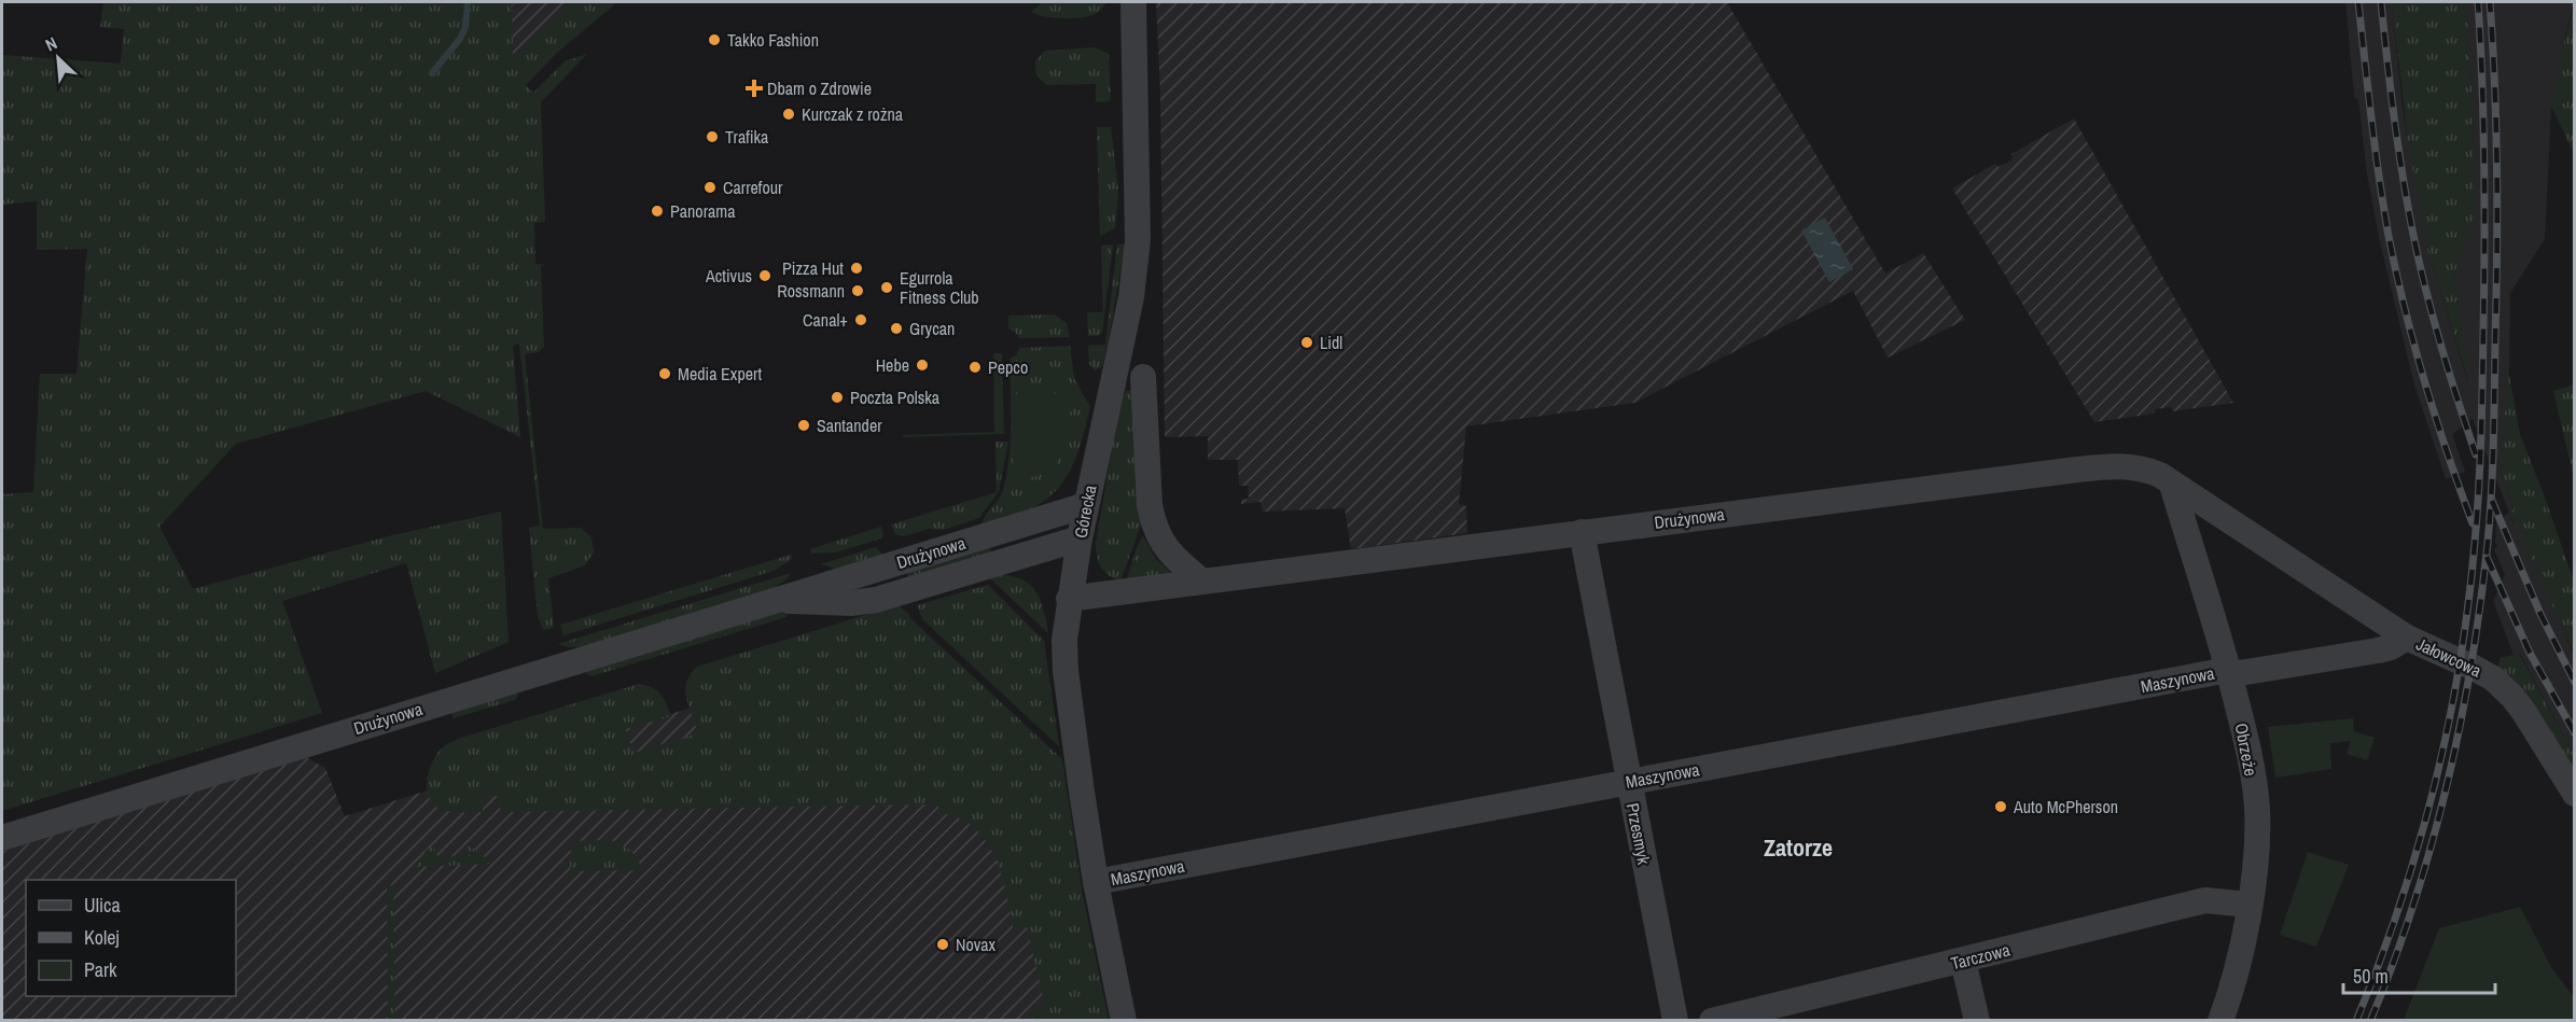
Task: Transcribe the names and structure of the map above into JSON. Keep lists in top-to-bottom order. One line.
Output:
{"streets":{"street":["Górecka","Drużynowa","Jałowcowa","Maszynowa","Obrzeże","Przesmyk","Tarczowa"]},"crossings":[["Górecka","Drużynowa"],["Górecka","Maszynowa"],["Drużynowa","Jałowcowa"],["Drużynowa","Obrzeże"],["Drużynowa","Przesmyk"],["Jałowcowa","Maszynowa"],["Jałowcowa","Obrzeże"],["Maszynowa","Obrzeże"],["Maszynowa","Przesmyk"],["Obrzeże","Tarczowa"]],"districts":["Zatorze"],"places":{"other":["Takko Fashion","Kurczak z rożna","Trafika","Carrefour","Panorama","Pizza Hut","Activus","Egurrola Fitness Club","Rossmann","Canal+","Grycan","Lidl","Hebe","Pepco","Media Expert","Poczta Polska","Santander","Auto McPherson","Novax"],"health":["Dbam o Zdrowie"]},"legend":["Ulica","Kolej","Park"],"scale_bar":"50 m","north":"top left"}
